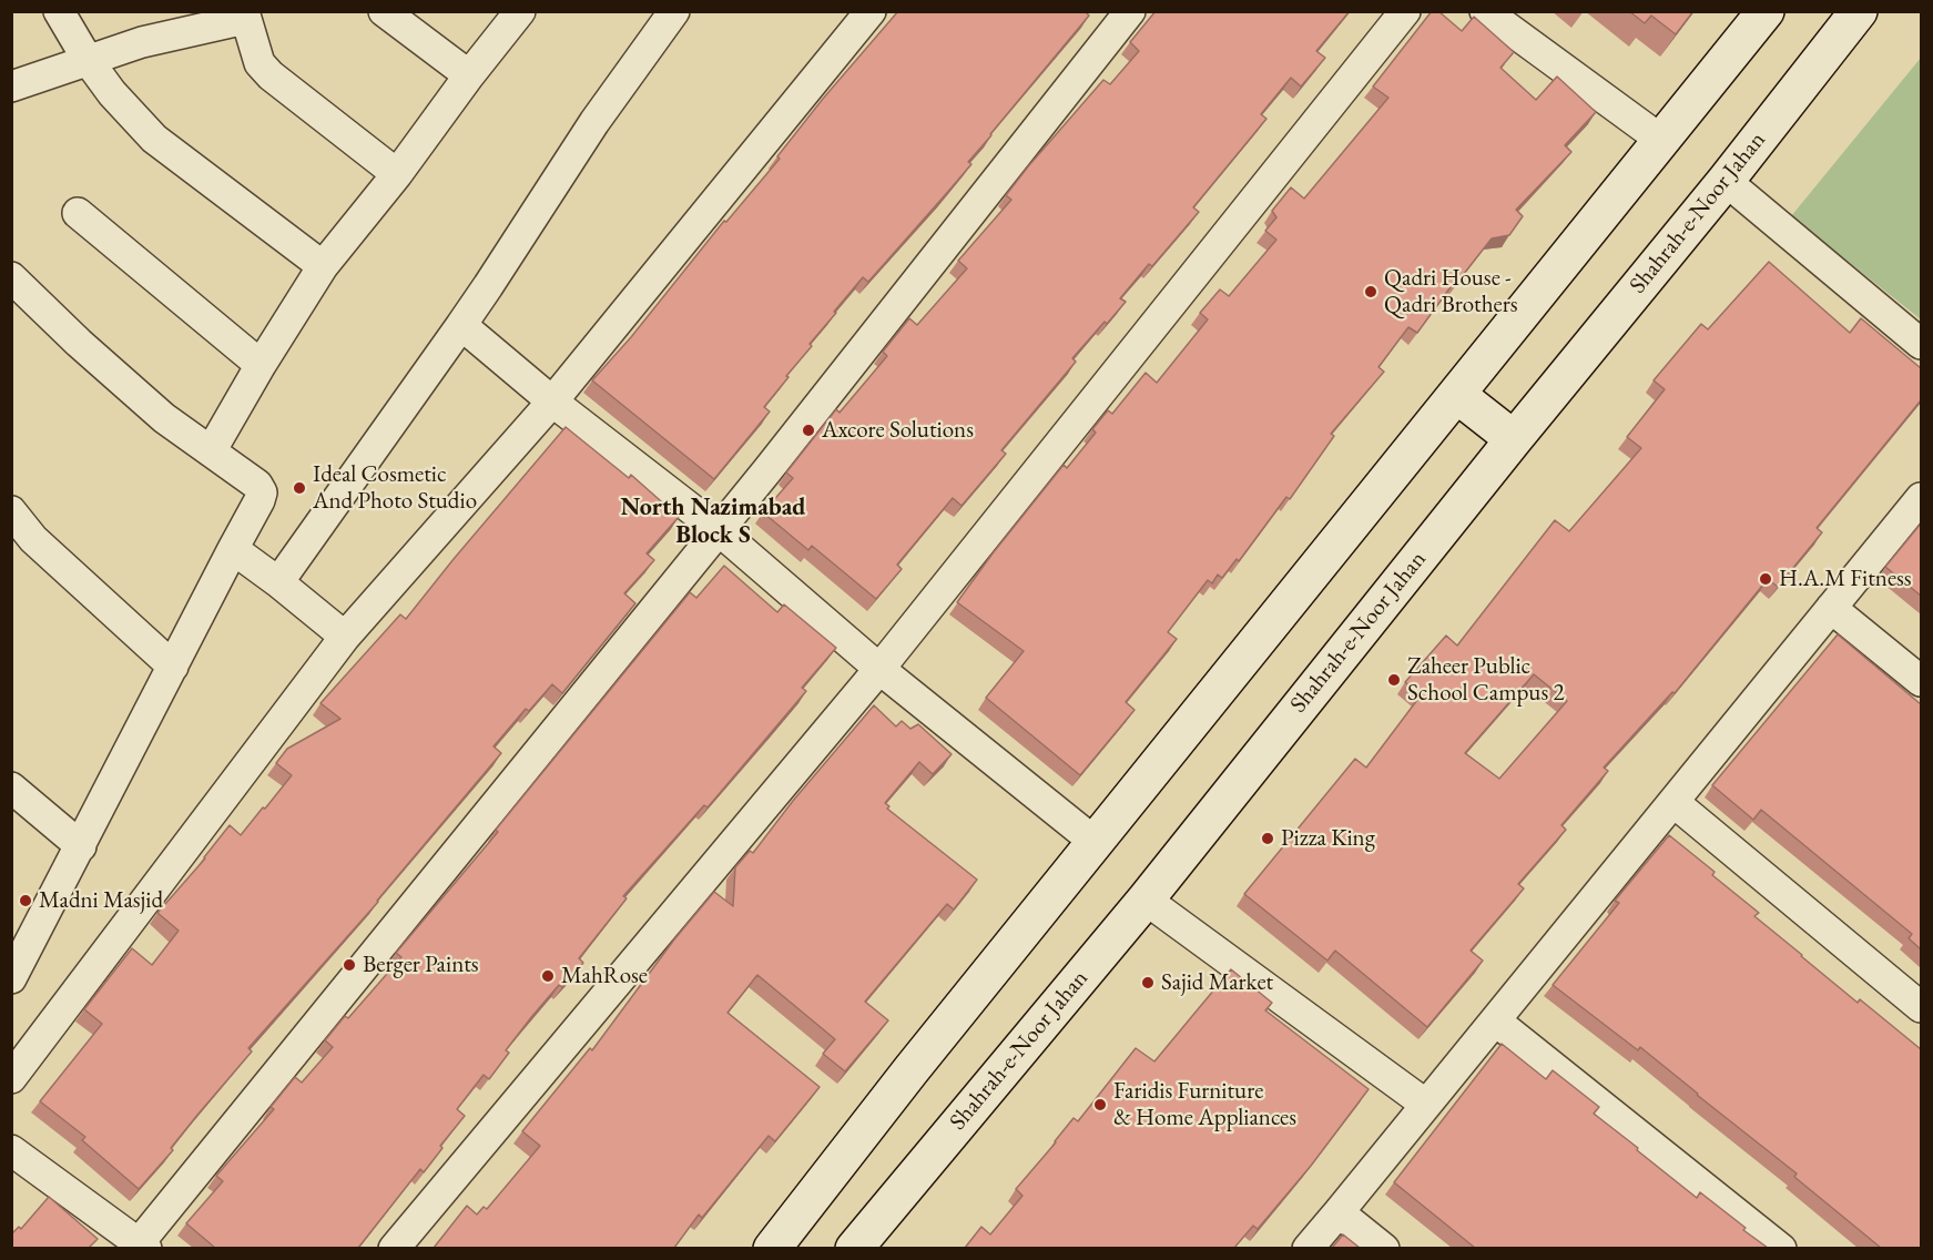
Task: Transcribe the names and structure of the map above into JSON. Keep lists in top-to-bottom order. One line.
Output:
{"streets":{"main road":["Shahrah-e-Noor Jahan"]},"districts":["North Nazimabad Block S"],"places":["Qadri House - Qadri Brothers","Axcore Solutions","Ideal Cosmetic And Photo Studio","H.A.M Fitness","Zaheer Public School Campus 2","Pizza King","Madni Masjid","Berger Paints","MahRose","Sajid Market","Faridis Furniture & Home Appliances"]}
